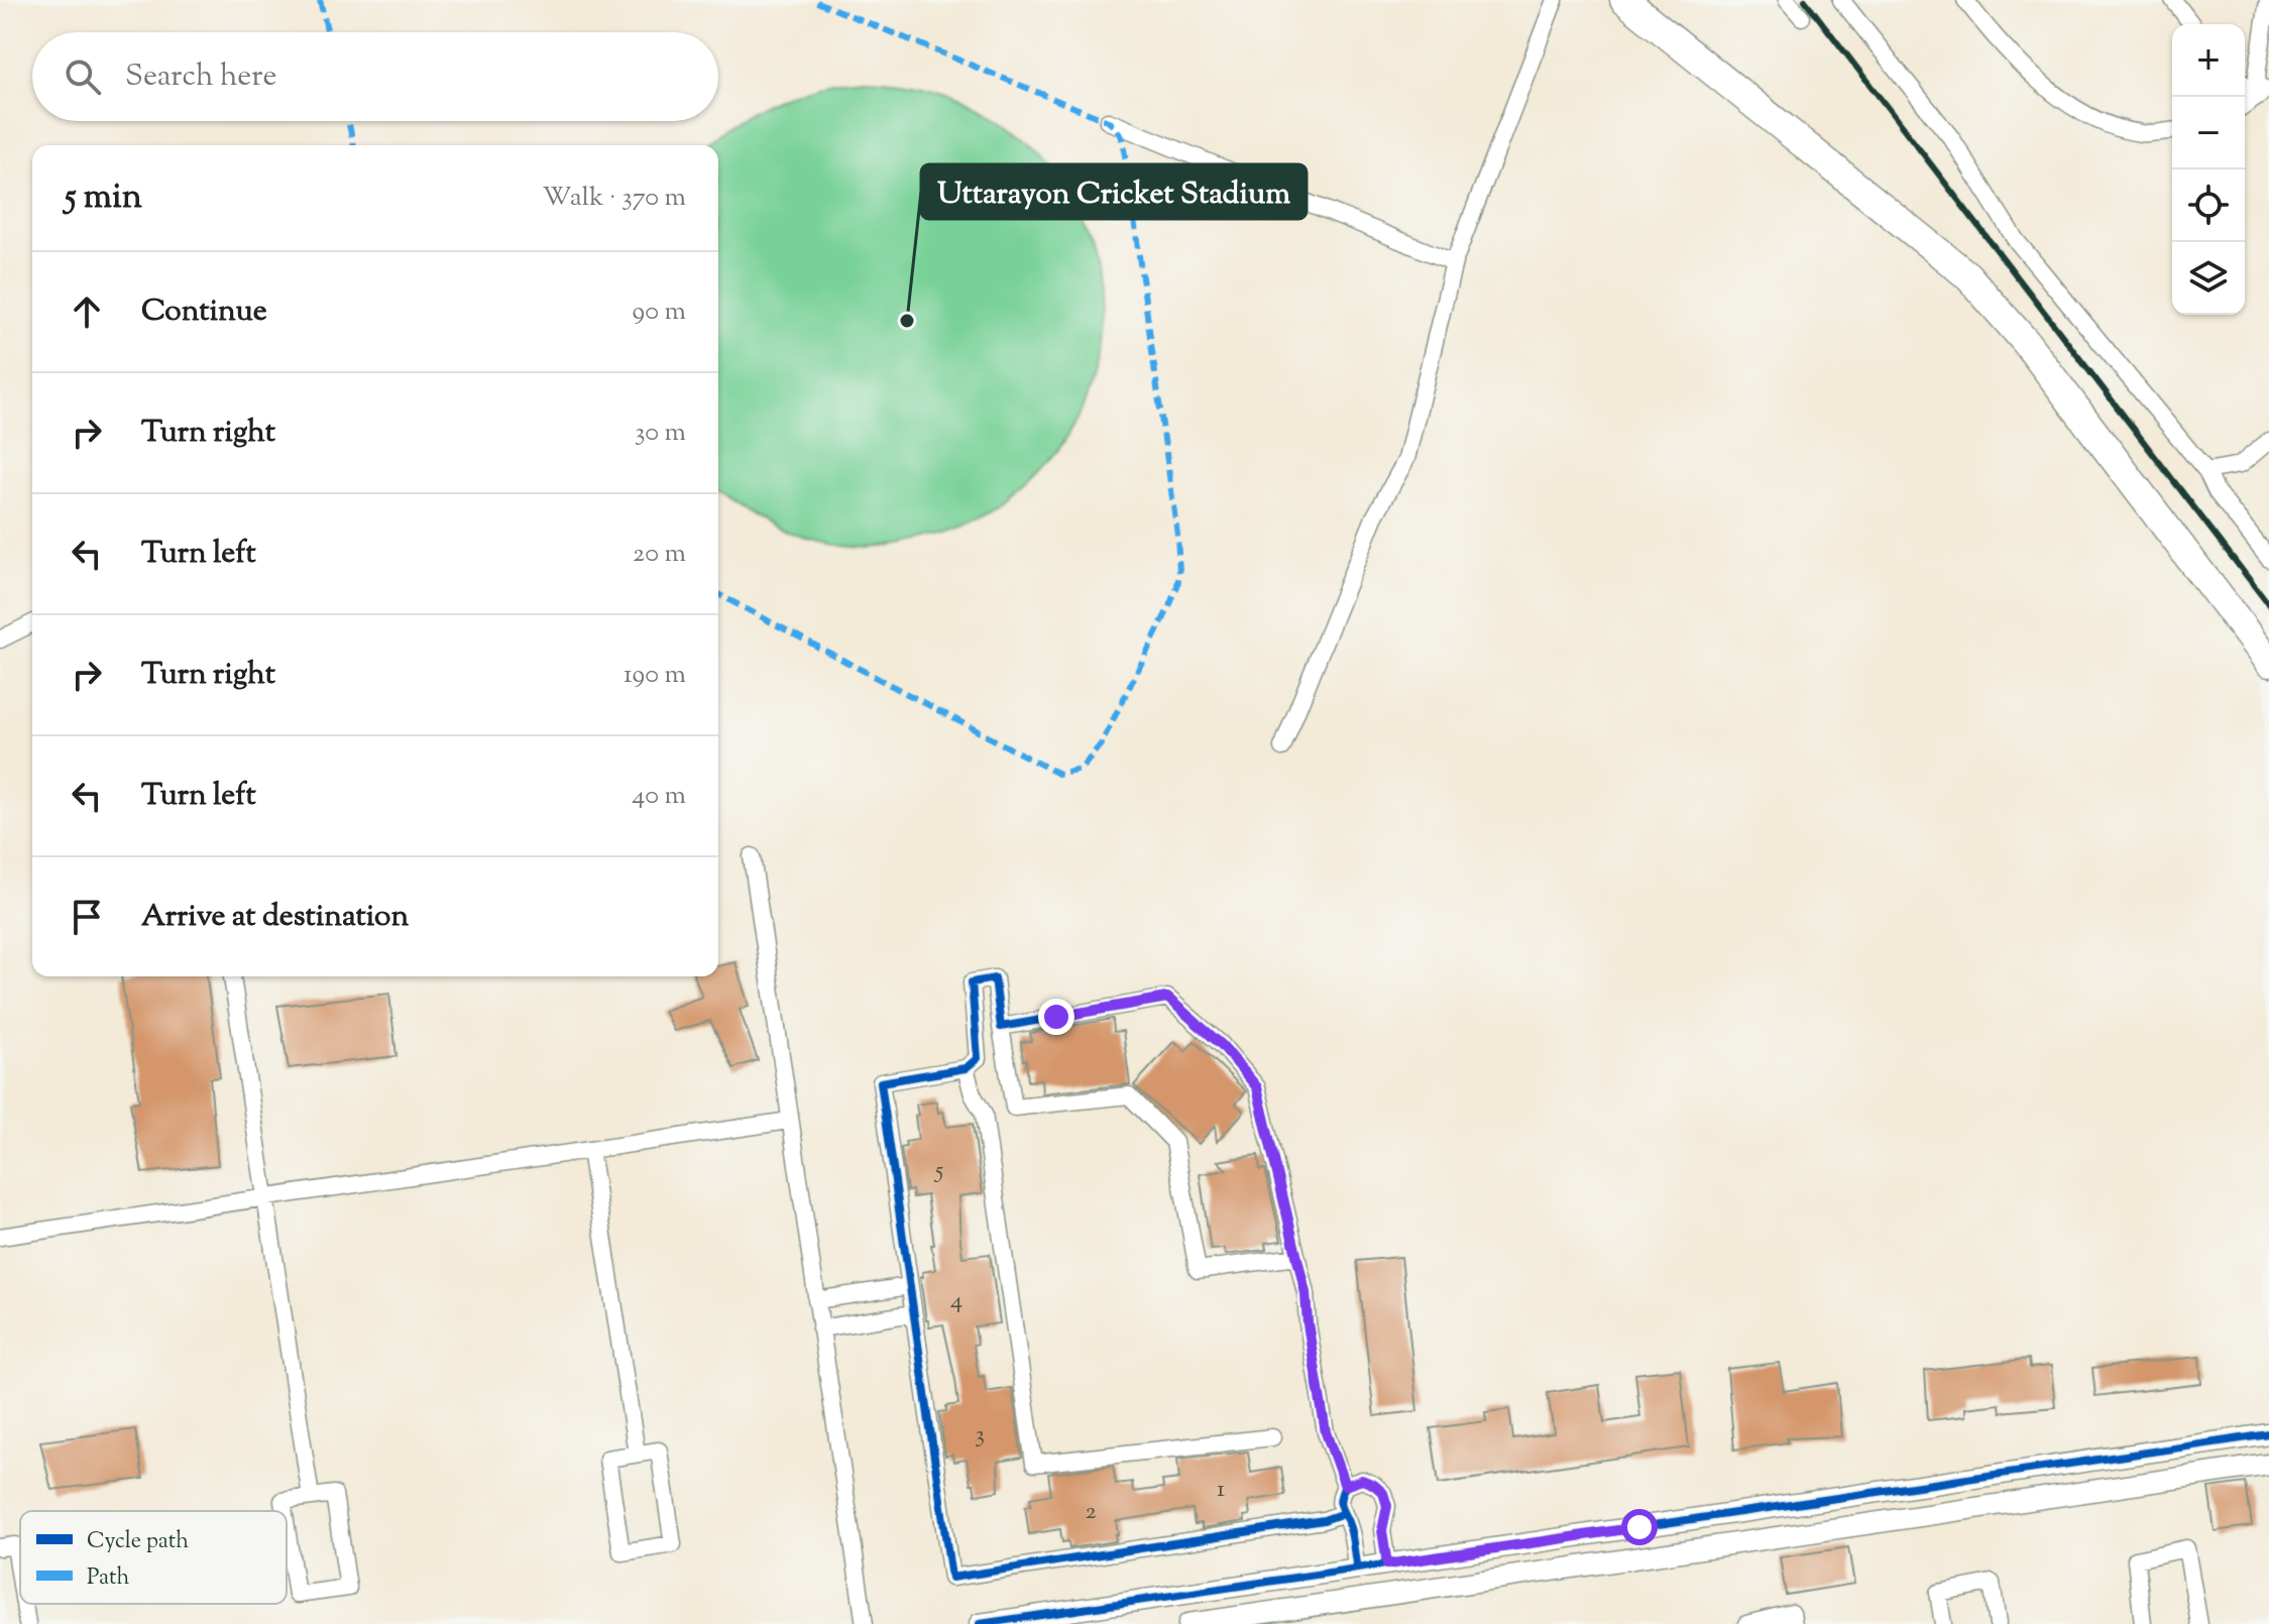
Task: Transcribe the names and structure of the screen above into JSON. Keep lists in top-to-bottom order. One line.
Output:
{"places":["Uttarayon Cricket Stadium"],"house_numbers":["5","4","3","1","2"],"legend":["Cycle path","Path"],"page":{"map_buttons":["+","−"],"search":"Search here","heading":["5 min","Walk · 370 m"],"list":[["Continue","90 m"],["Turn right","30 m"],["Turn left","20 m"],["Turn right","190 m"],["Turn left","40 m"],"Arrive at destination"]}}
